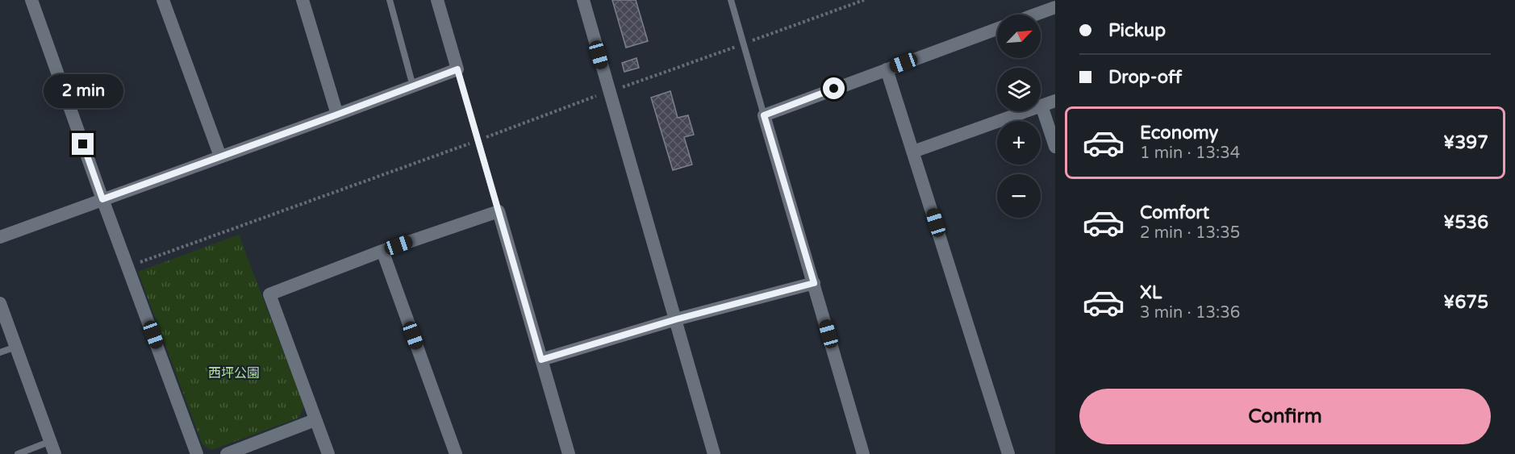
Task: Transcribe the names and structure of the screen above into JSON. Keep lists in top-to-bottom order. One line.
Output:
{"parks":["西坪公園"],"north":"top right","page":{"banner":["Pickup","Drop-off"],"map_buttons":["+","−"],"bubble":"2 min","list":[{"name":"Economy","note":"1 min · 13:34","value":"¥397"},{"name":"Comfort","note":"2 min · 13:35","value":"¥536"},{"name":"XL","note":"3 min · 13:36","value":"¥675"}],"buttons":"Confirm"}}
